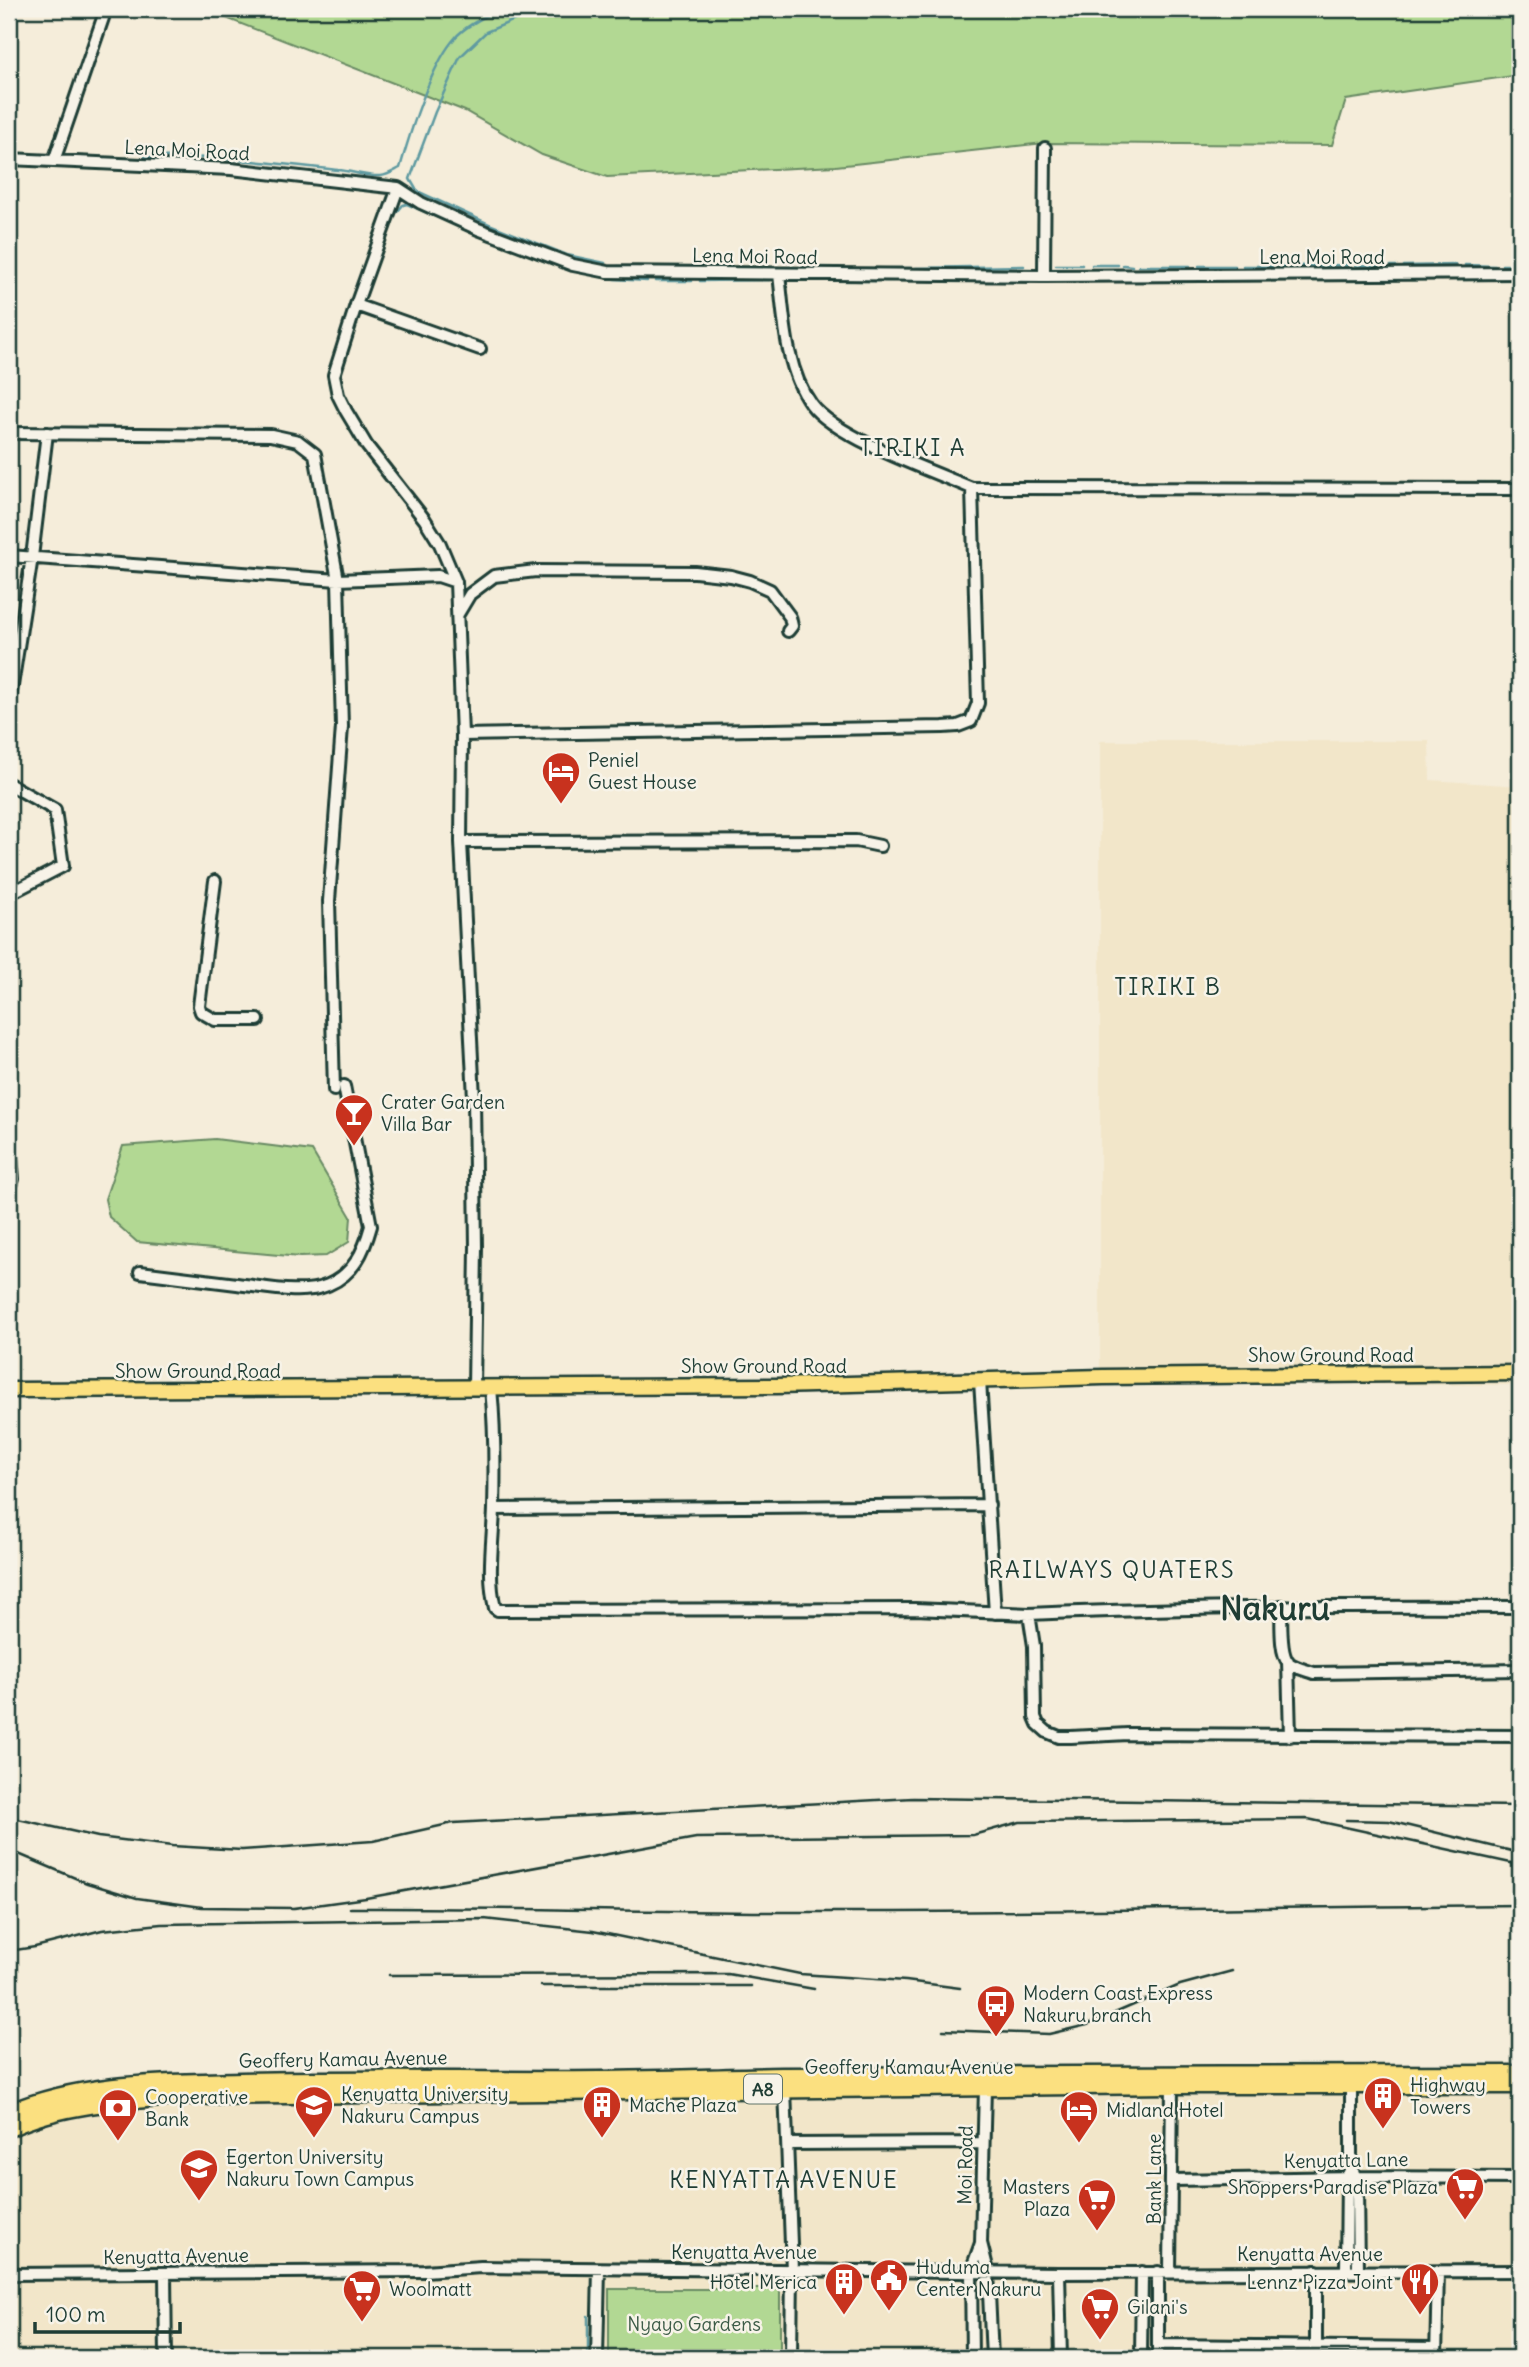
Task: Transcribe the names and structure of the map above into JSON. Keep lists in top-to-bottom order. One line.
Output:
{"streets":{"highway":["Geoffery Kamau Avenue","A8"],"main road":["Show Ground Road"],"street":["Lena Moi Road","Kenyatta Lane","Moi Road","Bank Lane","Kenyatta Avenue"]},"crossings":[["Geoffery Kamau Avenue","Moi Road"],["Geoffery Kamau Avenue","Bank Lane"],["Kenyatta Lane","Bank Lane"],["Moi Road","Kenyatta Avenue"],["Bank Lane","Kenyatta Avenue"]],"districts":["TIRIKI A","TIRIKI B","RAILWAYS QUATERS","Nakuru","KENYATTA AVENUE"],"parks":["Nyayo Gardens"],"places":{"hotel":["Peniel Guest House","Midland Hotel"],"bar":["Crater Garden Villa Bar"],"bus stop":["Modern Coast Express Nakuru branch"],"building":["Highway Towers","Mache Plaza","Hotel Merica"],"school or university":["Kenyatta University Nakuru Campus","Egerton University Nakuru Town Campus"],"bank":["Cooperative Bank"],"supermarket":["Shoppers Paradise Plaza","Masters Plaza","Woolmatt","Gilani's"],"public building":["Huduma Center Nakuru"],"restaurant":["Lennz Pizza Joint"]},"scale_bar":"100 m"}
